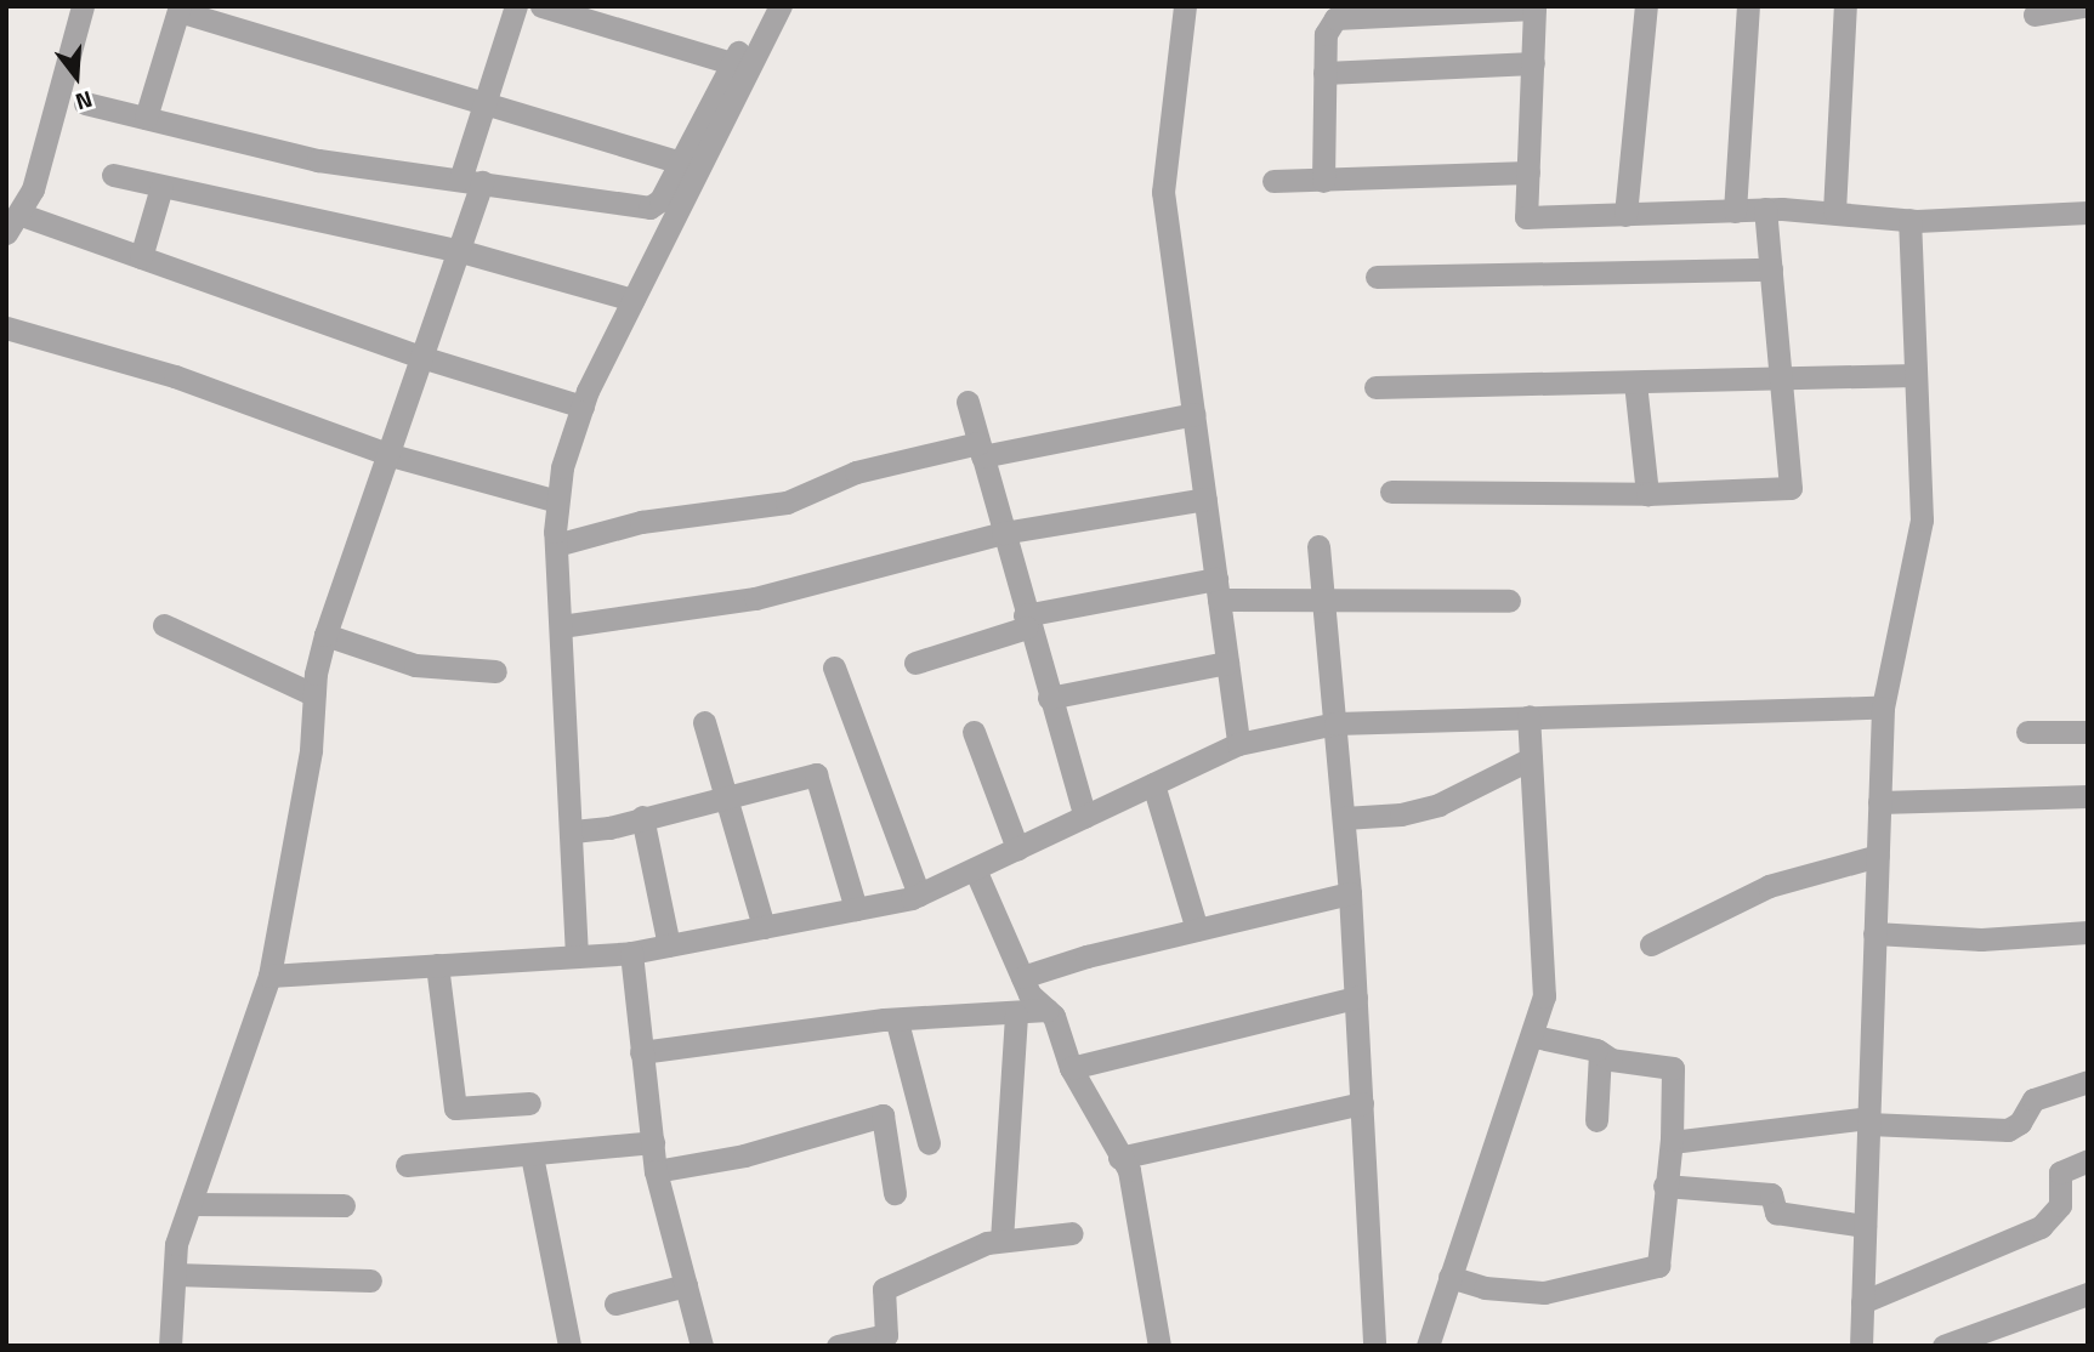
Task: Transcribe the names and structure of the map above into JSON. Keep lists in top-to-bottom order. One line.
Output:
{"north":"bottom"}
